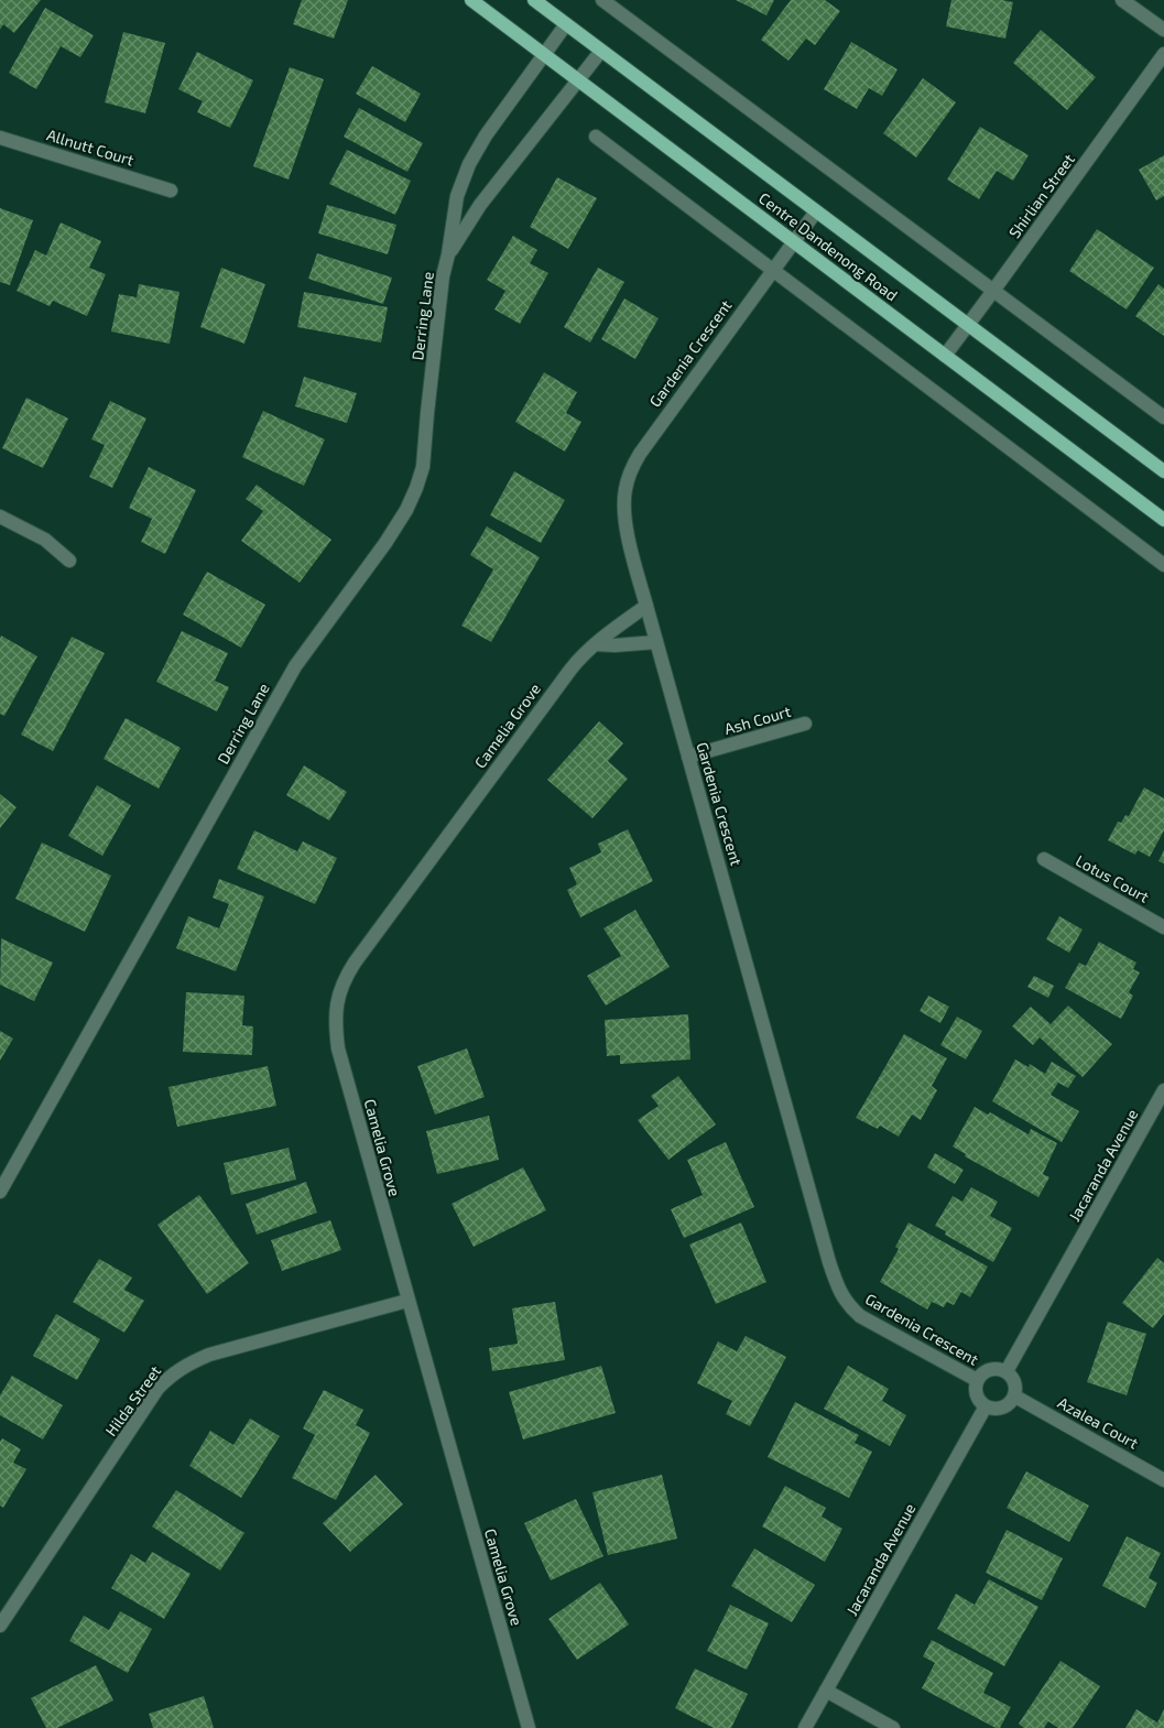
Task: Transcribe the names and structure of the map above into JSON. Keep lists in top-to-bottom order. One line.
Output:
{"streets":{"main road":["Centre Dandenong Road"],"street":["Allnutt Court","Shirlian Street","Derring Lane","Gardenia Crescent","Ash Court","Camelia Grove","Lotus Court","Jacaranda Avenue","Hilda Street","Azalea Court"]},"crossings":[["Shirlian Street","Centre Dandenong Road"],["Centre Dandenong Road","Derring Lane"],["Centre Dandenong Road","Gardenia Crescent"],["Gardenia Crescent","Ash Court"],["Gardenia Crescent","Camelia Grove"],["Gardenia Crescent","Jacaranda Avenue"],["Gardenia Crescent","Azalea Court"],["Camelia Grove","Hilda Street"],["Jacaranda Avenue","Azalea Court"]]}
